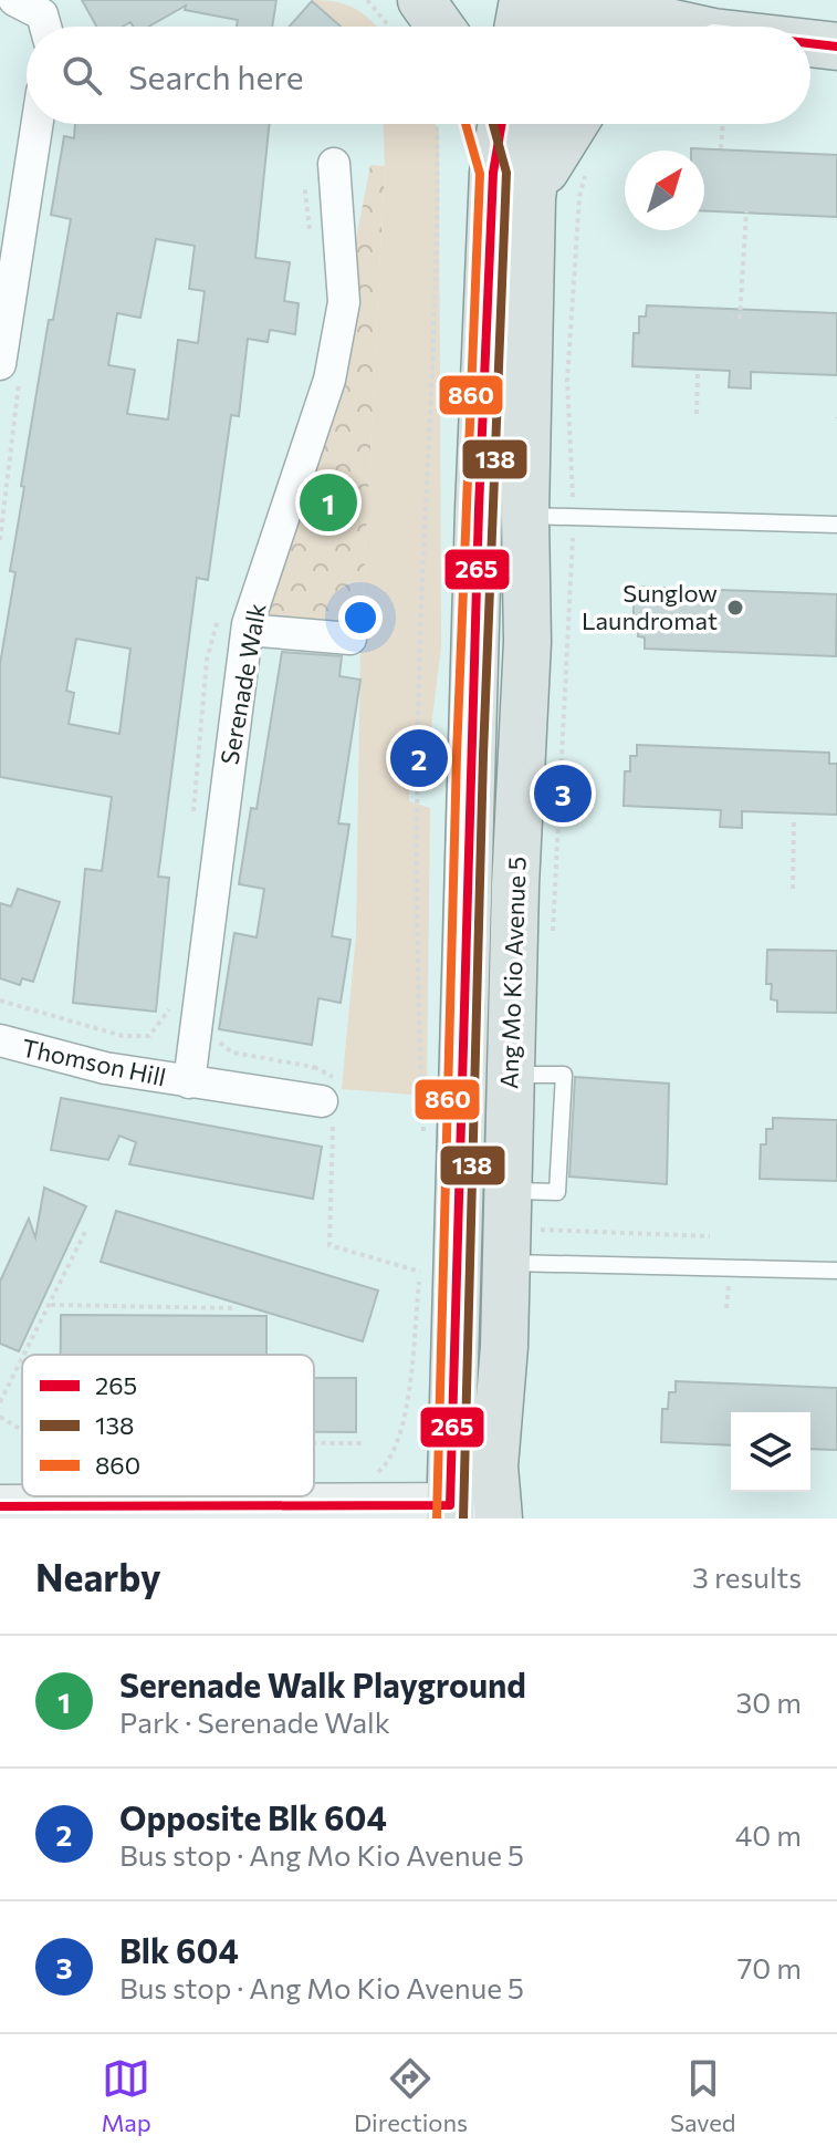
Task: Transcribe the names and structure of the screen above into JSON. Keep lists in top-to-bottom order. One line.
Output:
{"streets":{"main road":["Ang Mo Kio Avenue 5"],"street":["Serenade Walk","Thomson Hill"]},"crossings":[["Serenade Walk","Thomson Hill"]],"places":["Sunglow Laundromat"],"lines":["transit line 265","transit line 138","transit line 860"],"legend":["265","138","860"],"north":"top right","page":{"search":"Search here","pins":["1","2","3"],"heading":["Nearby","3 results"],"list":[{"mark":"1","name":"Serenade Walk Playground","note":"Park · Serenade Walk","value":"30 m"},{"mark":"2","name":"Opposite Blk 604","note":"Bus stop · Ang Mo Kio Avenue 5","value":"40 m"},{"mark":"3","name":"Blk 604","note":"Bus stop · Ang Mo Kio Avenue 5","value":"70 m"}],"nav":["Map","Directions","Saved"]}}
